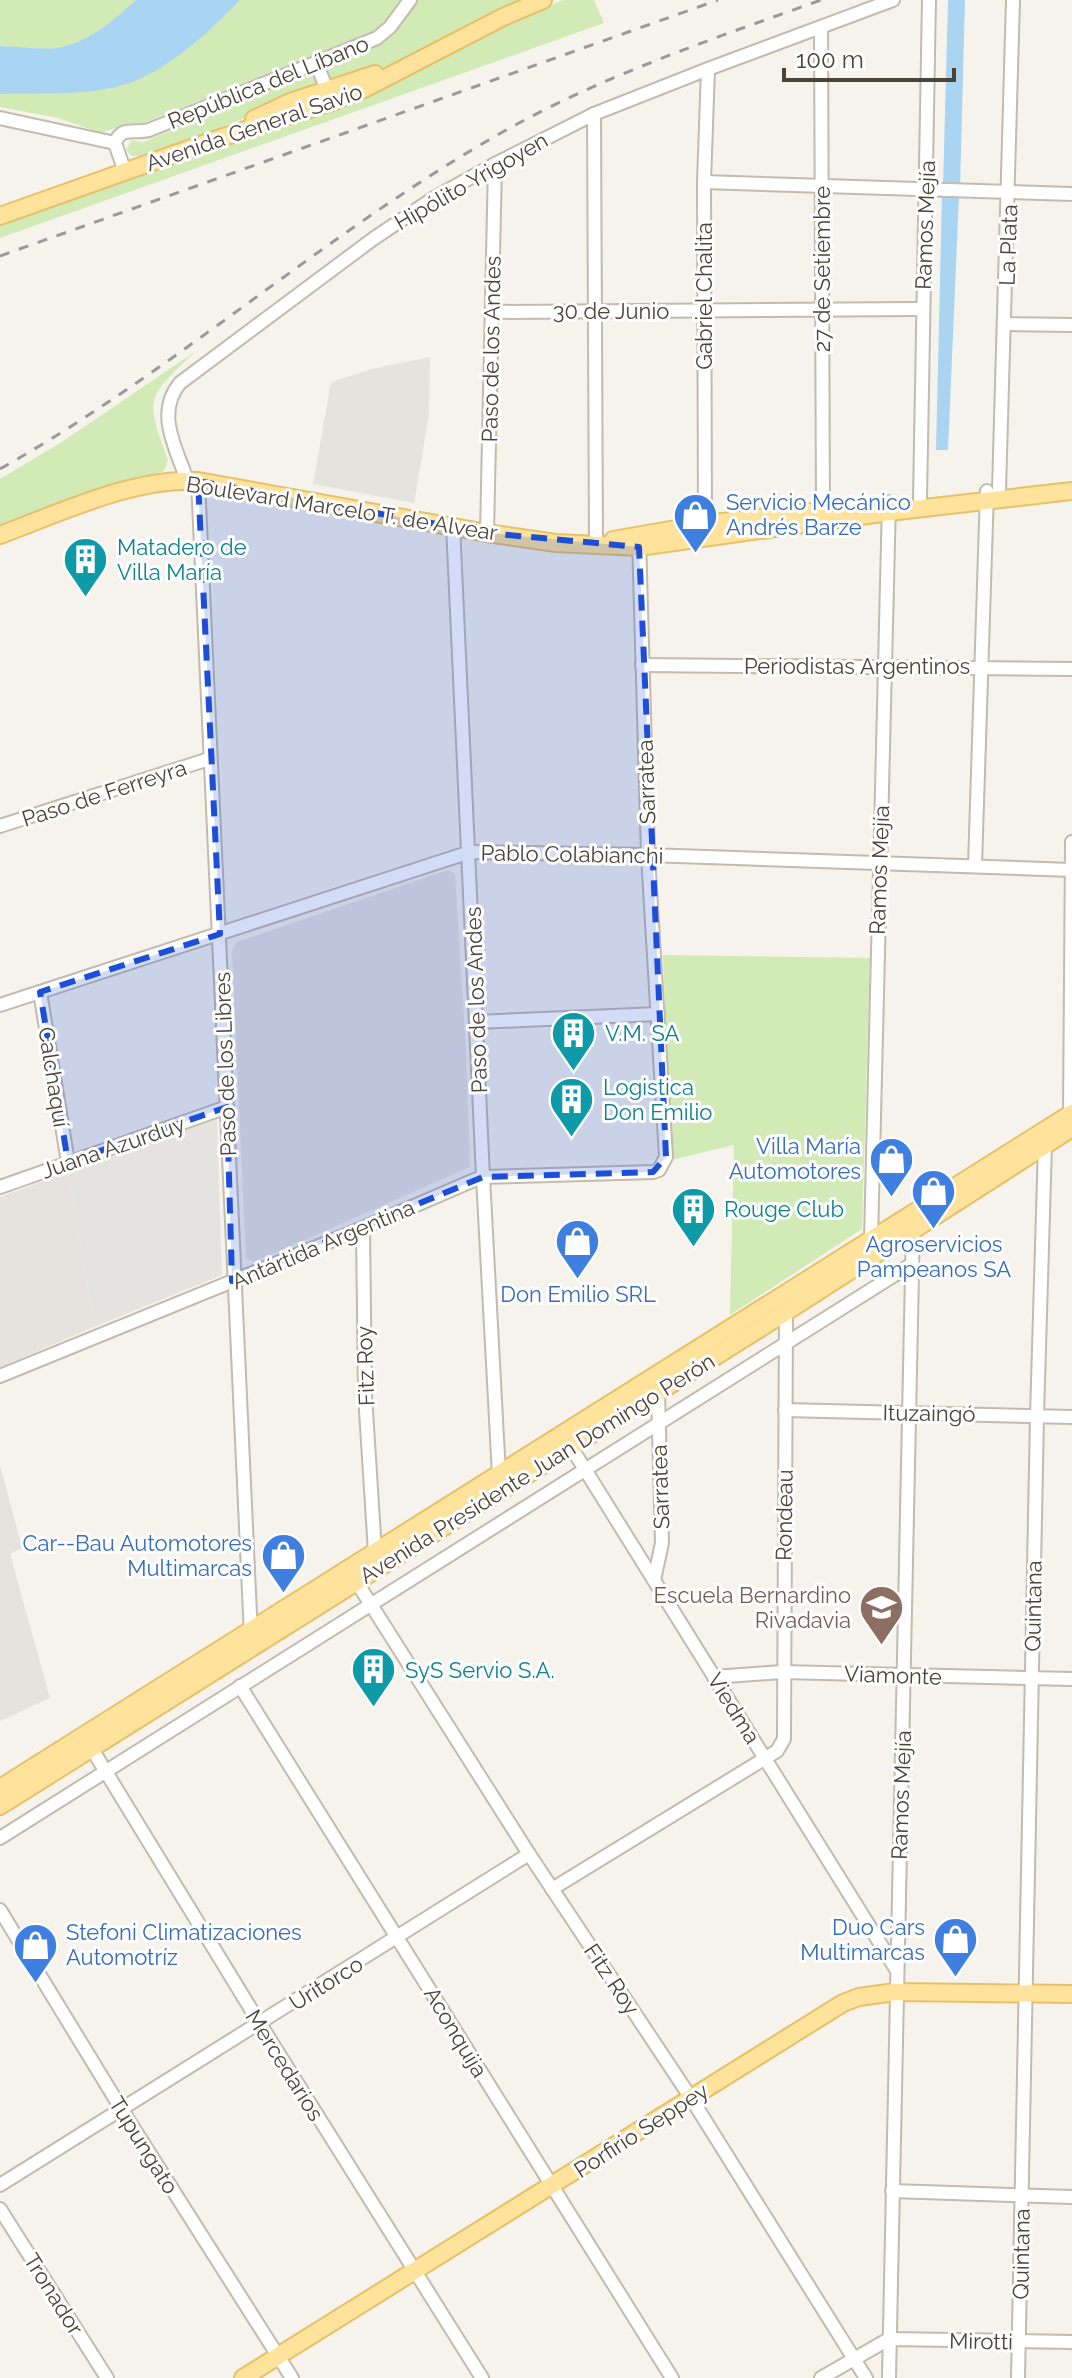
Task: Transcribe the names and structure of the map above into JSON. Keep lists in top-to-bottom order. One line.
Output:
{"streets":{"main road":["Avenida General Savio","Boulevard Marcelo T. de Alvear","Avenida Presidente Juan Domingo Perón","Porfirio Seppey"],"street":["República del Líbano","Hipólito Yrigoyen","Ramos Mejía","La Plata","27 de Setiembre","Gabriel Chalita","30 de Junio","Paso de los Andes","Periodistas Argentinos","Sarratea","Paso de Ferreyra","Pablo Colabianchi","Paso de los Libres","Calchaquí","Juana Azurduy","Antártida Argentina","Fitz Roy","Ituzaingó","Rondeau","Quintana","Viamonte","Viedma","Uritorco","Aconquija","Mercedarios","Tupungato","Tronador","Mirotti"]},"crossings":[["Hipólito Yrigoyen","27 de Setiembre"],["Hipólito Yrigoyen","Gabriel Chalita"],["Hipólito Yrigoyen","Paso de los Andes"],["Hipólito Yrigoyen","Boulevard Marcelo T. de Alvear"],["Hipólito Yrigoyen","Paso de los Libres"],["Ramos Mejía","30 de Junio"],["Ramos Mejía","Boulevard Marcelo T. de Alvear"],["Ramos Mejía","Periodistas Argentinos"],["Ramos Mejía","Pablo Colabianchi"],["Ramos Mejía","Ituzaingó"],["Ramos Mejía","Avenida Presidente Juan Domingo Perón"],["Ramos Mejía","Viamonte"],["Ramos Mejía","Viedma"],["Ramos Mejía","Porfirio Seppey"],["Ramos Mejía","Mirotti"],["La Plata","Boulevard Marcelo T. de Alvear"],["La Plata","Periodistas Argentinos"],["La Plata","Pablo Colabianchi"],["27 de Setiembre","30 de Junio"],["27 de Setiembre","Boulevard Marcelo T. de Alvear"],["Gabriel Chalita","30 de Junio"],["Gabriel Chalita","Boulevard Marcelo T. de Alvear"],["30 de Junio","Paso de los Andes"],["Paso de los Andes","Boulevard Marcelo T. de Alvear"],["Paso de los Andes","Pablo Colabianchi"],["Paso de los Andes","Antártida Argentina"],["Paso de los Andes","Avenida Presidente Juan Domingo Perón"],["Boulevard Marcelo T. de Alvear","Sarratea"],["Boulevard Marcelo T. de Alvear","Paso de los Libres"],["Periodistas Argentinos","Sarratea"],["Sarratea","Pablo Colabianchi"],["Sarratea","Antártida Argentina"],["Sarratea","Avenida Presidente Juan Domingo Perón"],["Sarratea","Viedma"],["Paso de Ferreyra","Paso de los Libres"],["Pablo Colabianchi","Paso de los Libres"],["Pablo Colabianchi","Calchaquí"],["Paso de los Libres","Juana Azurduy"],["Paso de los Libres","Antártida Argentina"],["Paso de los Libres","Avenida Presidente Juan Domingo Perón"],["Calchaquí","Juana Azurduy"],["Antártida Argentina","Fitz Roy"],["Fitz Roy","Avenida Presidente Juan Domingo Perón"],["Fitz Roy","Uritorco"],["Fitz Roy","Porfirio Seppey"],["Ituzaingó","Rondeau"],["Ituzaingó","Quintana"],["Avenida Presidente Juan Domingo Perón","Rondeau"],["Avenida Presidente Juan Domingo Perón","Quintana"],["Avenida Presidente Juan Domingo Perón","Viedma"],["Avenida Presidente Juan Domingo Perón","Aconquija"],["Avenida Presidente Juan Domingo Perón","Mercedarios"],["Rondeau","Viamonte"],["Rondeau","Viedma"],["Quintana","Viamonte"],["Quintana","Porfirio Seppey"],["Quintana","Mirotti"],["Viamonte","Viedma"],["Uritorco","Aconquija"],["Uritorco","Mercedarios"],["Uritorco","Tupungato"],["Aconquija","Porfirio Seppey"],["Mercedarios","Porfirio Seppey"],["Porfirio Seppey","Tupungato"]],"places":{"shop":["Servicio Mecánico Andrés Barze","Villa María Automotores","Agroservicios Pampeanos SA","Don Emilio SRL","Car--Bau Automotores Multimarcas","Duo Cars Multimarcas","Stefoni Climatizaciones Automotríz"],"building":["Matadero de Villa María","V.M. SA","Logistica Don Emilio","Rouge Club","SyS Servio S.A."],"school or university":["Escuela Bernardino Rivadavia"]},"scale_bar":"100 m"}
